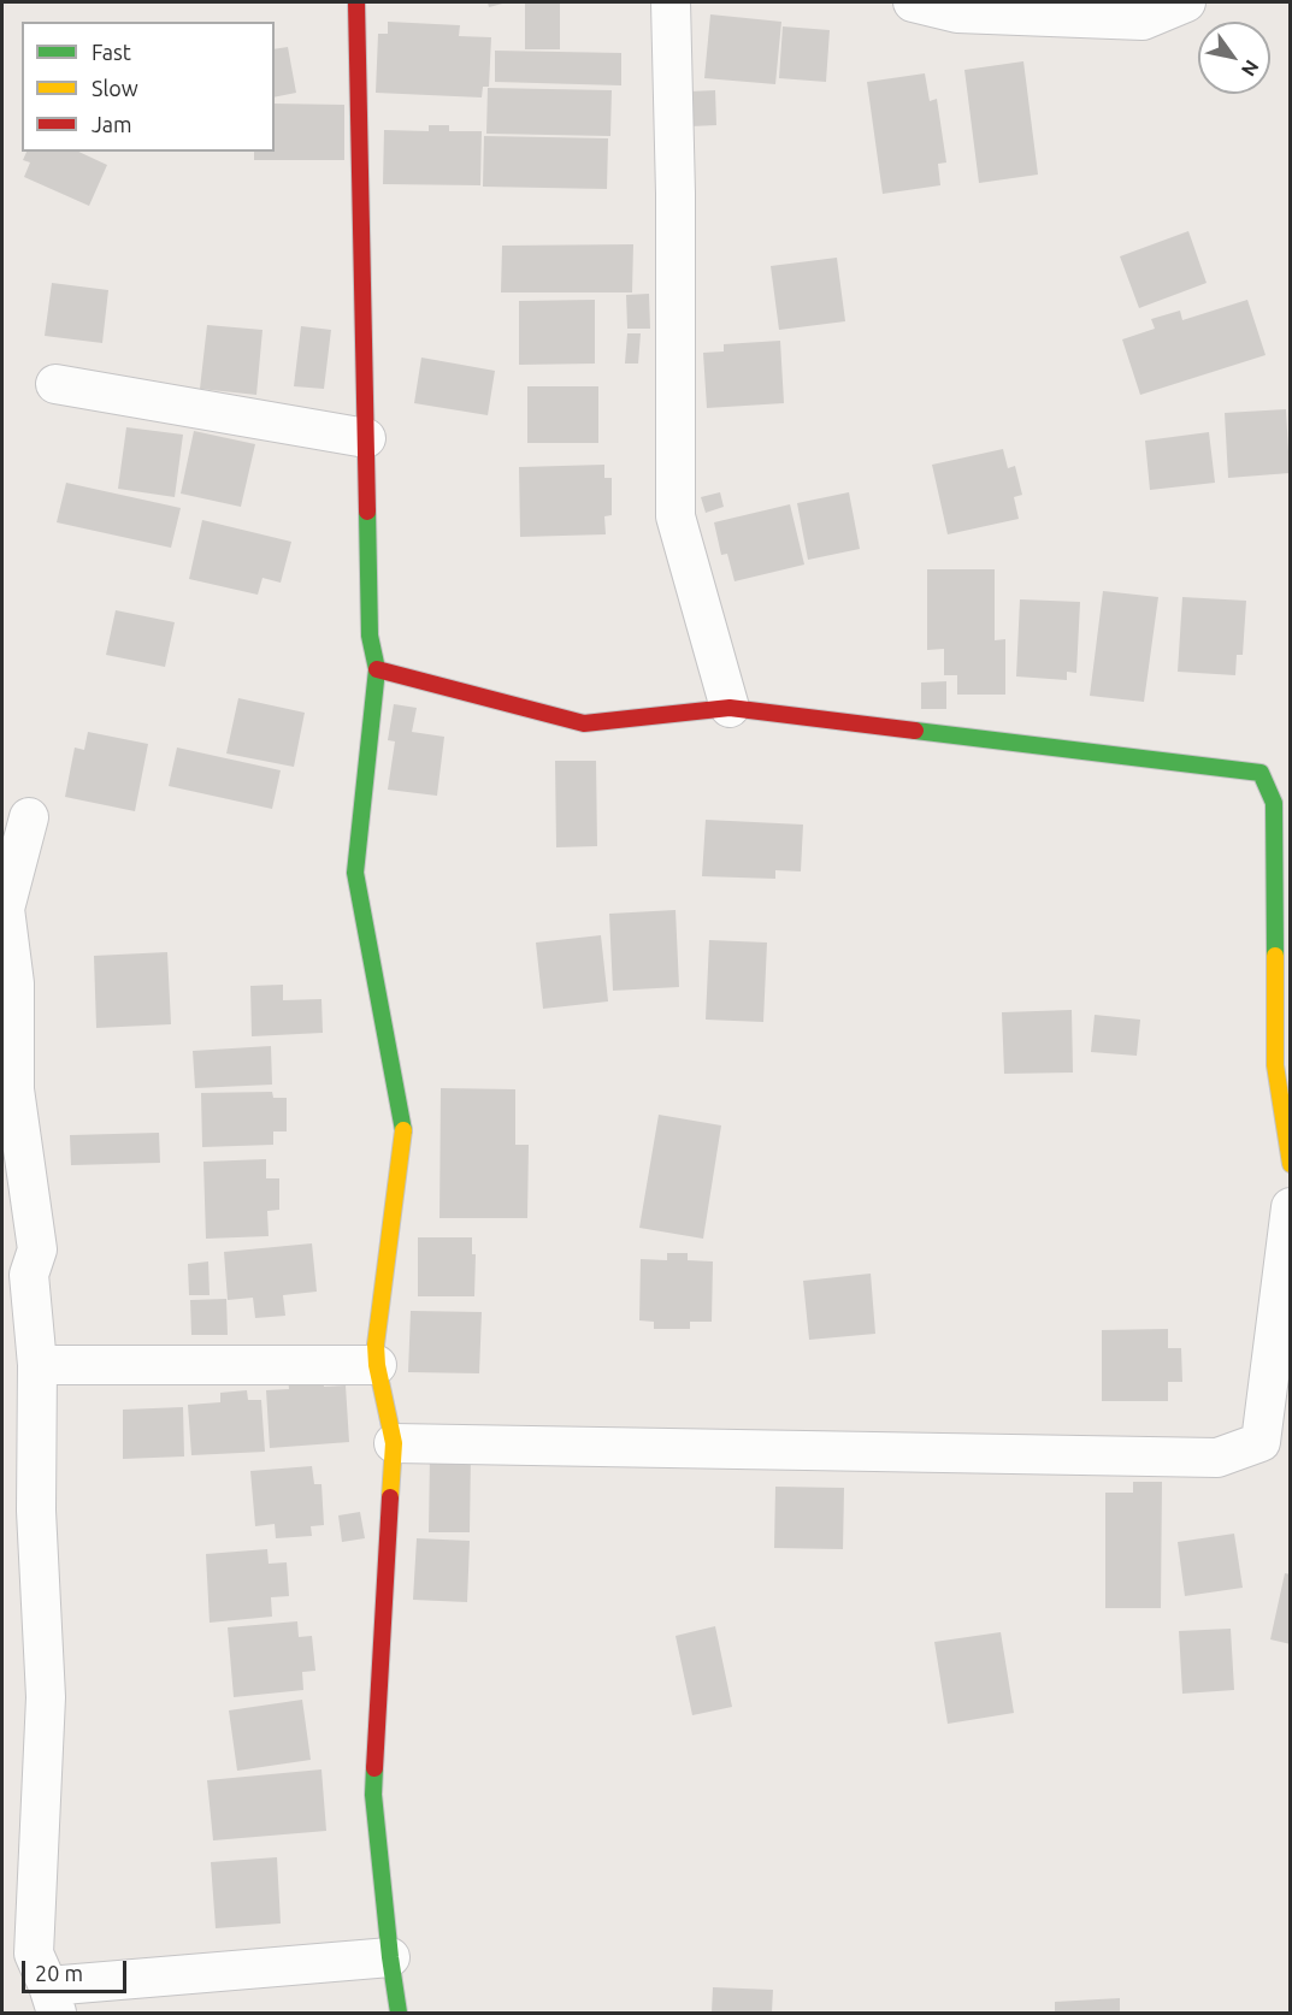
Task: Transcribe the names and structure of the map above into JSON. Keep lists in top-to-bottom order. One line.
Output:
{"legend":["Fast","Slow","Jam"],"scale_bar":"20 m","north":"bottom right"}
